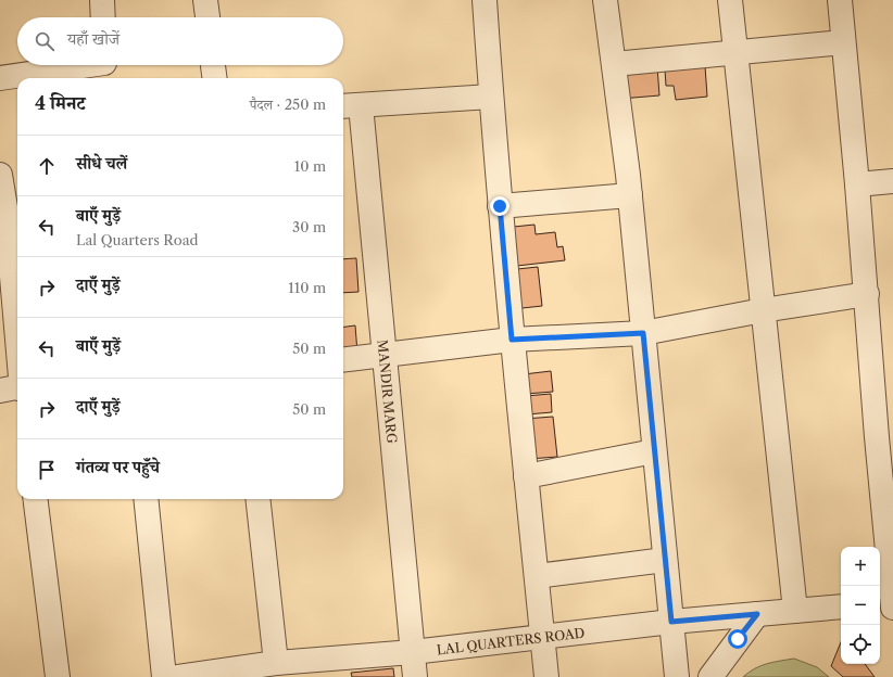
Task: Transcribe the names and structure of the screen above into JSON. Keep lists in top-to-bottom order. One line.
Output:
{"streets":{"street":["MANDIR MARG","LAL QUARTERS ROAD"]},"crossings":[["MANDIR MARG","LAL QUARTERS ROAD"]],"page":{"search":"यहाँ खोजें","heading":["4 मिनट","पैदल · 250 m"],"list":[["सीधे चलें","10 m"],["बाएँ मुड़ें","Lal Quarters Road","30 m"],["दाएँ मुड़ें","110 m"],["बाएँ मुड़ें","50 m"],["दाएँ मुड़ें","50 m"],"गंतव्य पर पहुँचे"],"map_buttons":["+","−"]}}
